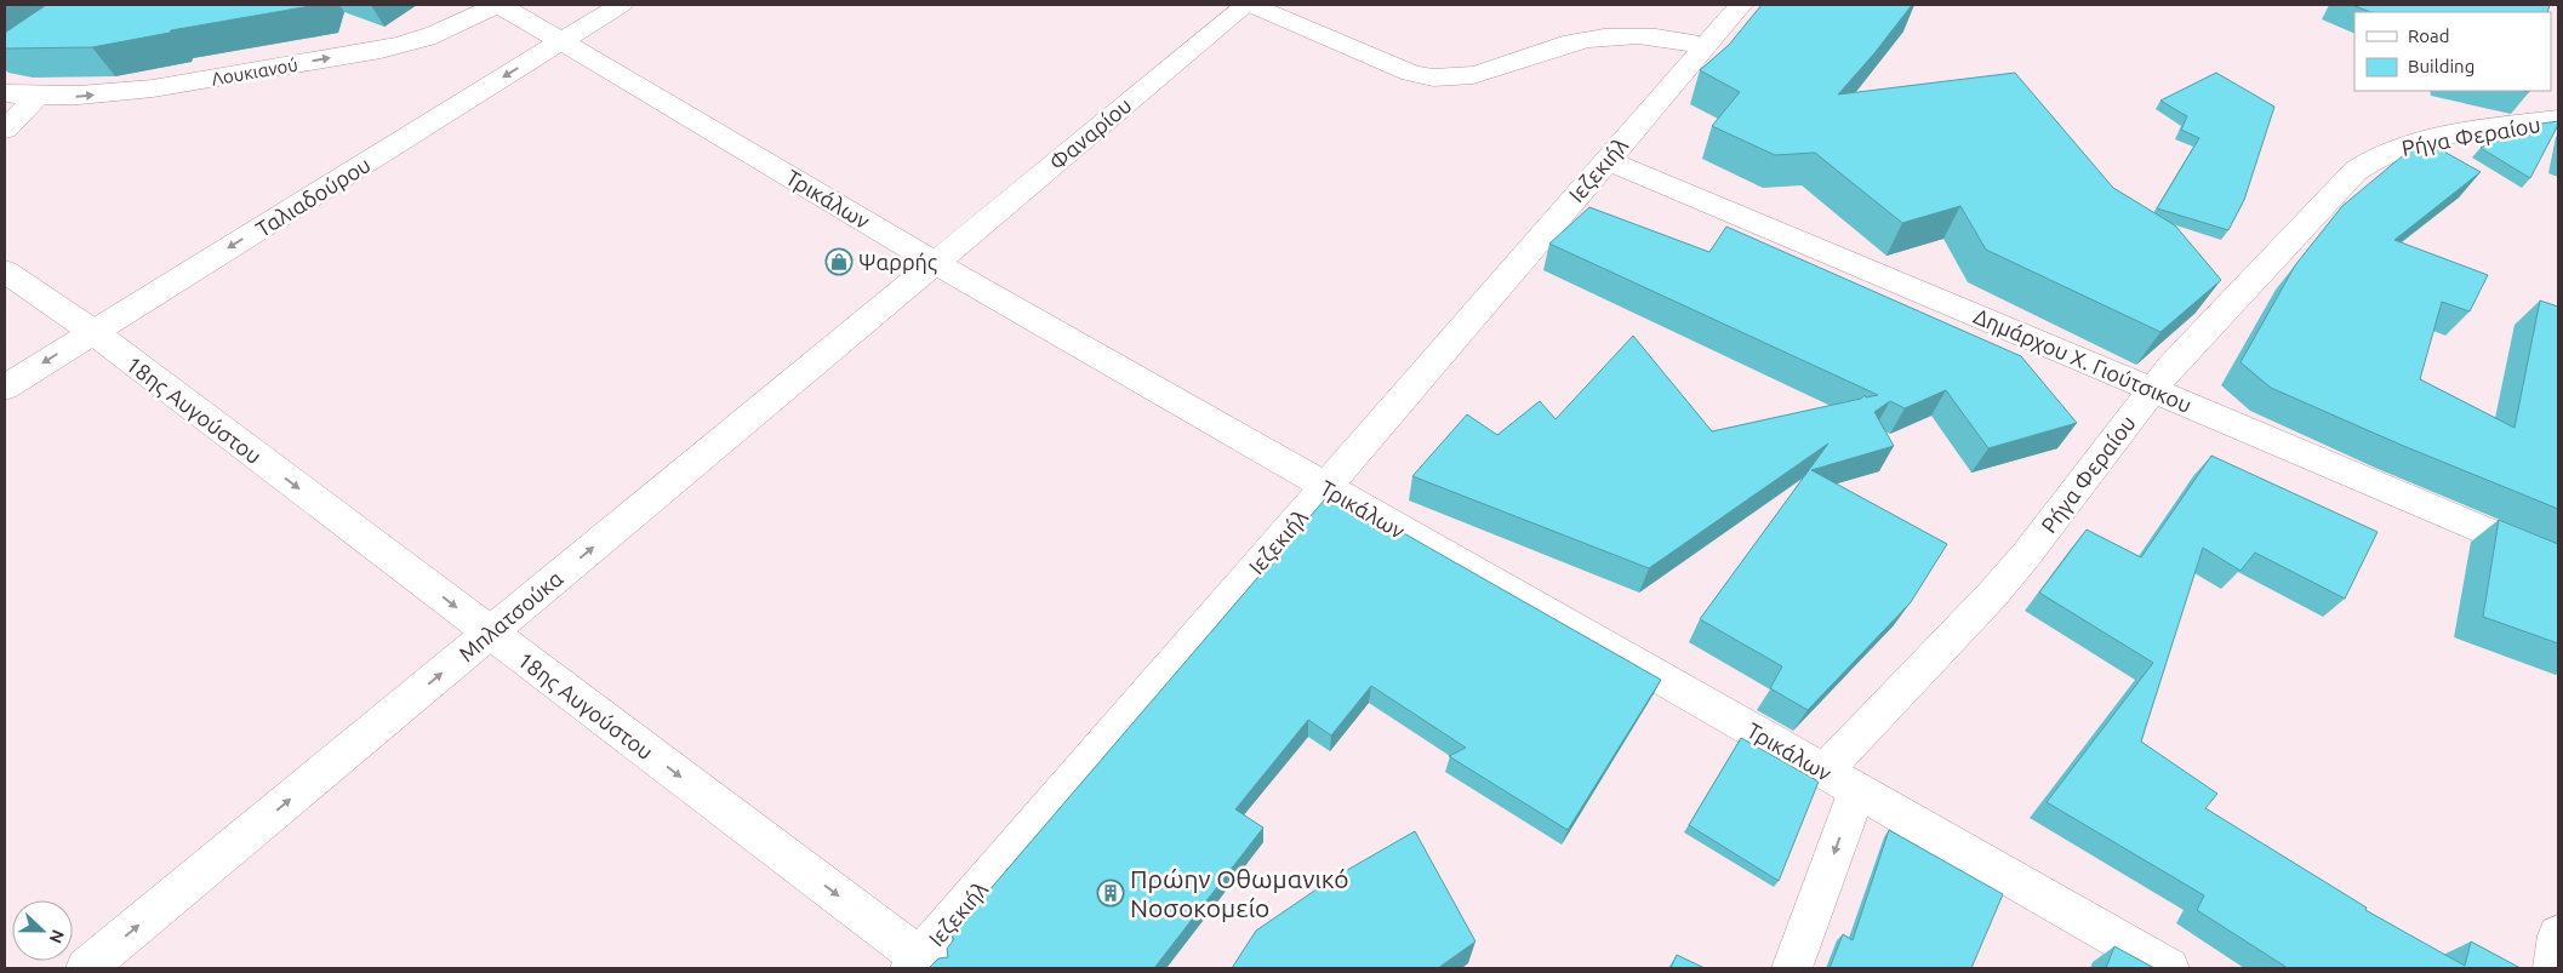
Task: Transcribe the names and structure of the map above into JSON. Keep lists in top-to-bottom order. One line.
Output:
{"streets":{"street":["Λουκιανού","Φαναρίου","Ρήγα Φεραίου","Ιεζεκιήλ","Ταλιαδούρου","Τρικάλων","Δημάρχου Χ. Γιούτσικου","18ης Αυγούστου","Μπλατσούκα"]},"crossings":[["Λουκιανού","Τρικάλων"],["Φαναρίου","Τρικάλων"],["Φαναρίου","Μπλατσούκα"],["Ρήγα Φεραίου","Τρικάλων"],["Ρήγα Φεραίου","Δημάρχου Χ. Γιούτσικου"],["Ιεζεκιήλ","Τρικάλων"],["Ιεζεκιήλ","Δημάρχου Χ. Γιούτσικου"],["Ιεζεκιήλ","18ης Αυγούστου"],["Ταλιαδούρου","Τρικάλων"],["Ταλιαδούρου","18ης Αυγούστου"],["Τρικάλων","Μπλατσούκα"],["18ης Αυγούστου","Μπλατσούκα"]],"one_way":["Λουκιανού","Ταλιαδούρου","18ης Αυγούστου","Μπλατσούκα"],"places":{"shop":["Ψαρρής"],"building":["Πρώην Οθωμανικό Νοσοκομείο"]},"legend":["Road","Building"],"north":"right"}
